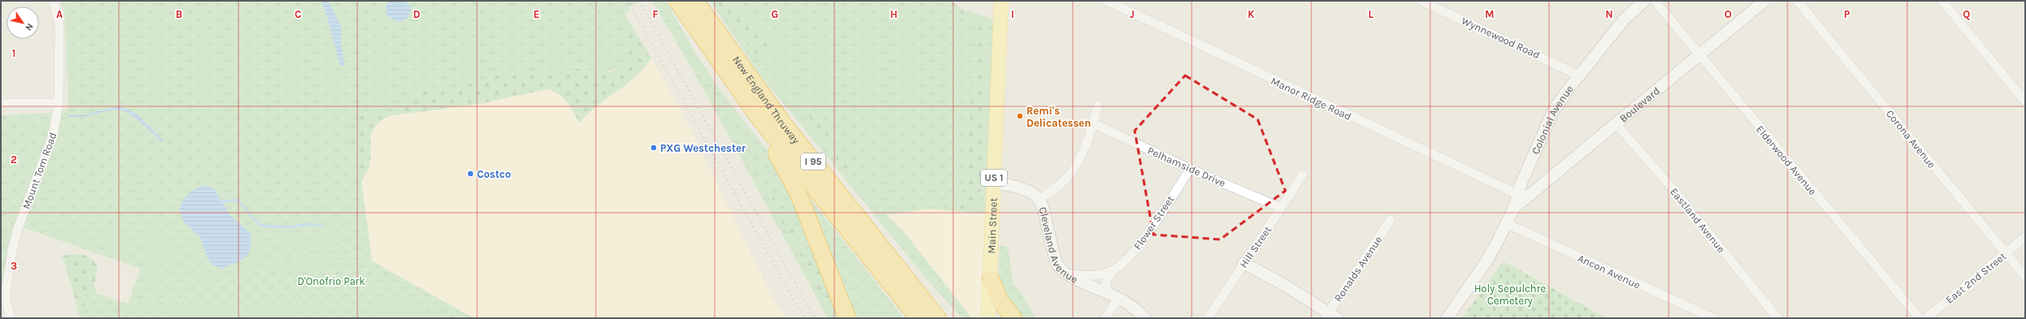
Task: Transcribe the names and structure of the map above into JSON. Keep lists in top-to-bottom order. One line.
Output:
{"streets":{"highway":["New England Thruway","I 95"],"main road":["US 1","Main Street"],"street":["Wynnewood Road","Manor Ridge Road","Boulevard","Colonial Avenue","Corona Avenue","Elderwood Avenue","Pelhamside Drive","Mount Tom Road","Eastland Avenue","Flower Street","Cleveland Avenue","Hill Street","Ronalds Avenue","Ancon Avenue","East 2nd Street"]},"crossings":[["Wynnewood Road","Colonial Avenue"],["Manor Ridge Road","Colonial Avenue"],["Boulevard","Colonial Avenue"],["Boulevard","Elderwood Avenue"],["Boulevard","Eastland Avenue"],["Colonial Avenue","Ancon Avenue"],["Corona Avenue","East 2nd Street"],["Pelhamside Drive","Flower Street"],["Pelhamside Drive","Hill Street"],["Flower Street","Cleveland Avenue"],["Main Street","Cleveland Avenue"]],"parks":["D'Onofrio Park","Holy Sepulchre Cemetery"],"places":["Remi's Delicatessen","PXG Westchester","Costco"],"north":"bottom right","grid":{"columns":["A","B","C","D","E","F","G","H","I","J","K","L","M","N","O","P","Q"],"rows":["1","2","3"]}}
